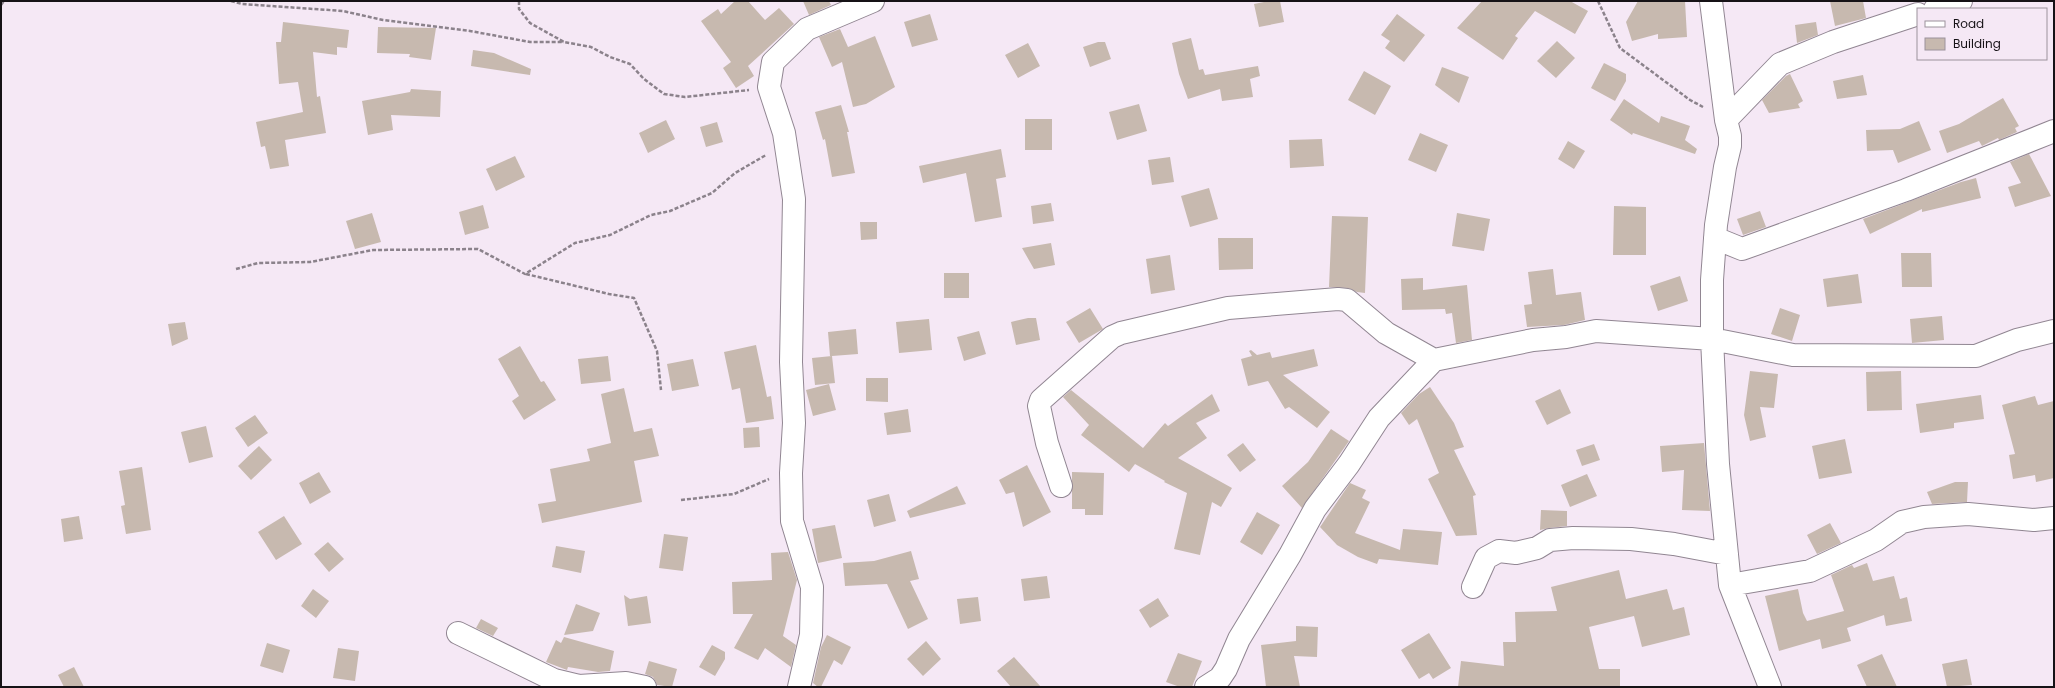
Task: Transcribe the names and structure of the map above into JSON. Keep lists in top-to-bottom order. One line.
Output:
{"legend":["Road","Building"]}
